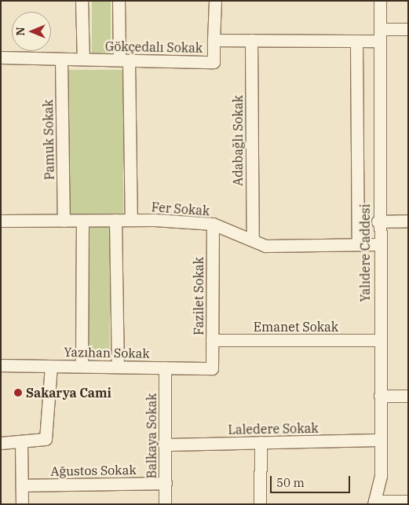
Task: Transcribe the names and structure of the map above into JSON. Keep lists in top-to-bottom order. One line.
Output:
{"streets":{"street":["Gökçedalı Sokak","Pamuk Sokak","Adabağlı Sokak","Fer Sokak","Yalıdere Caddesi","Fazilet Sokak","Emanet Sokak","Yazıhan Sokak","Laledere Sokak","Balkaya Sokak","Ağustos Sokak"]},"crossings":[["Gökçedalı Sokak","Pamuk Sokak"],["Gökçedalı Sokak","Adabağlı Sokak"],["Gökçedalı Sokak","Yalıdere Caddesi"],["Pamuk Sokak","Fer Sokak"],["Adabağlı Sokak","Fer Sokak"],["Fer Sokak","Yalıdere Caddesi"],["Fer Sokak","Fazilet Sokak"],["Yalıdere Caddesi","Emanet Sokak"],["Yalıdere Caddesi","Laledere Sokak"],["Fazilet Sokak","Emanet Sokak"],["Fazilet Sokak","Yazıhan Sokak"],["Yazıhan Sokak","Balkaya Sokak"],["Laledere Sokak","Balkaya Sokak"],["Balkaya Sokak","Ağustos Sokak"]],"places":["Sakarya Cami"],"scale_bar":"50 m","north":"left"}
